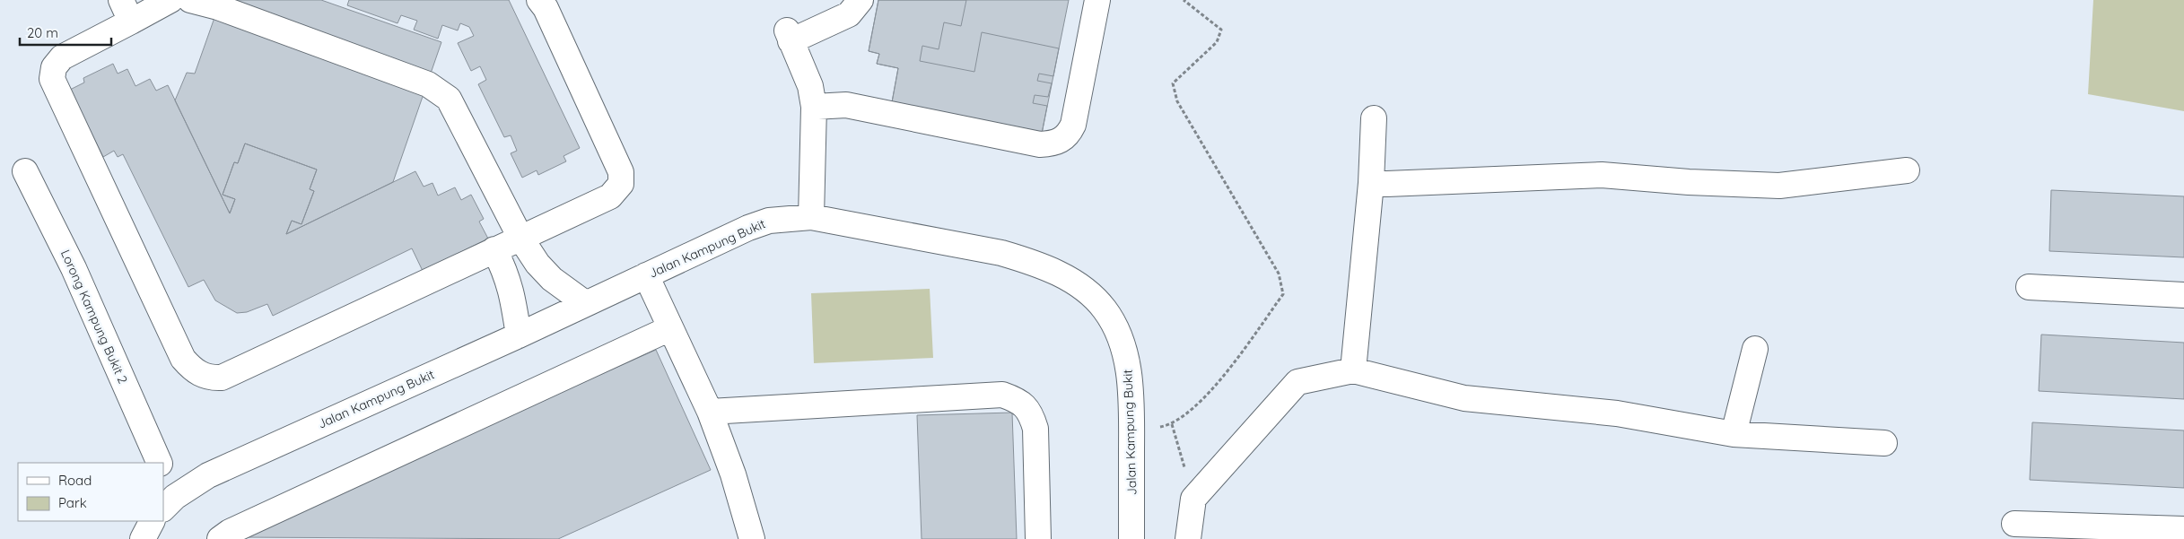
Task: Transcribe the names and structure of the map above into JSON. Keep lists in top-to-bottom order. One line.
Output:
{"streets":{"street":["Jalan Kampung Bukit","Lorong Kampung Bukit 2"]},"legend":["Road","Park"],"scale_bar":"20 m"}
